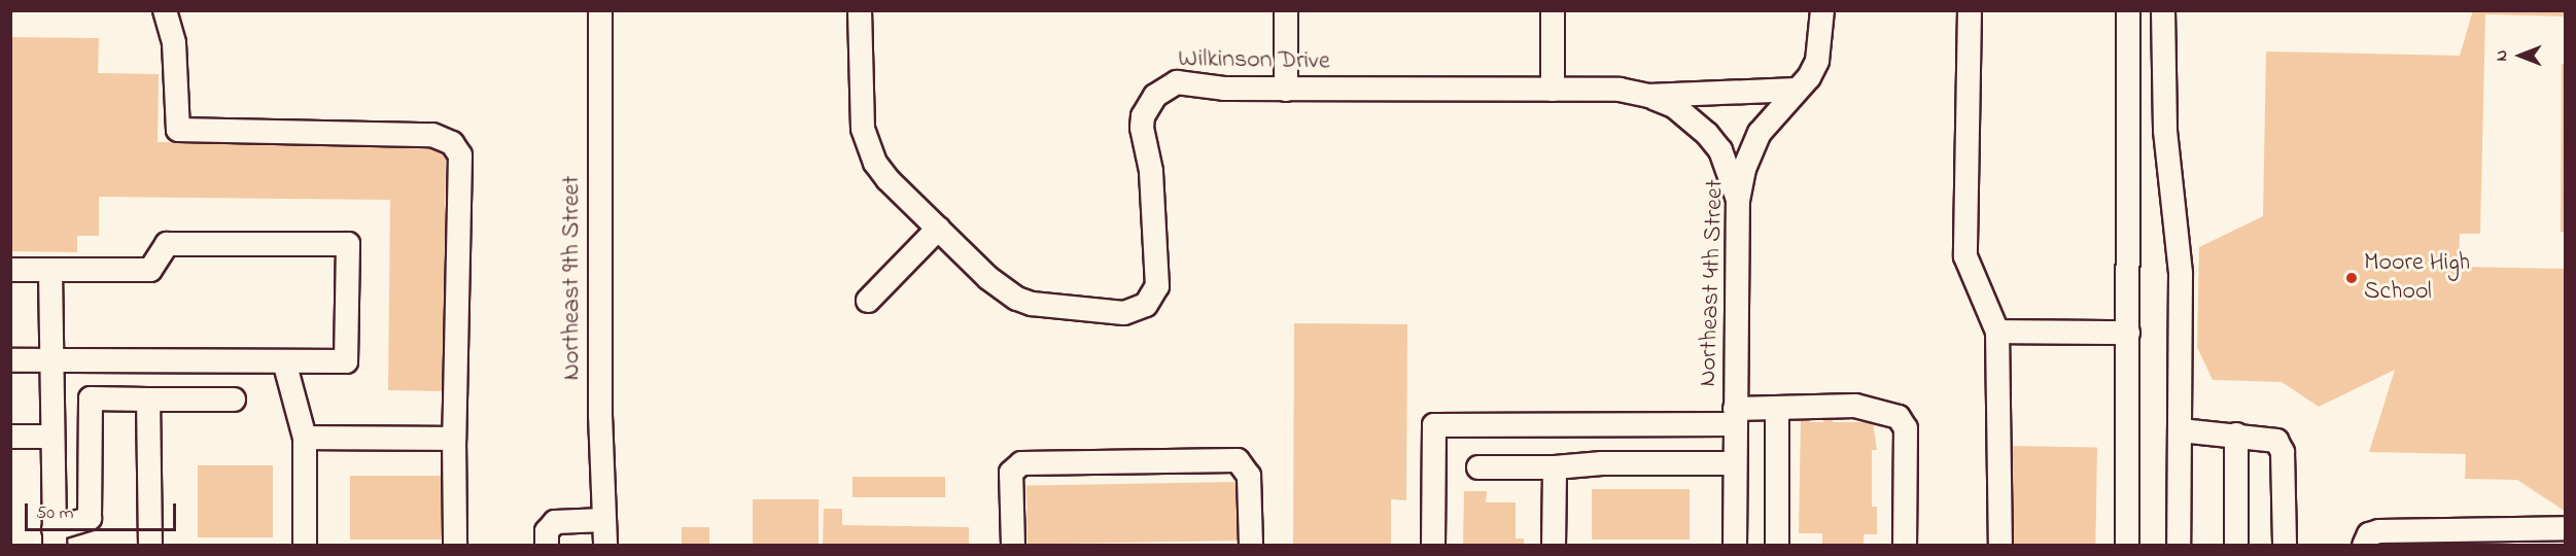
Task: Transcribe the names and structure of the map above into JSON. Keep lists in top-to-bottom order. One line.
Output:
{"streets":{"street":["Wilkinson Drive","Northeast 9th Street","Northeast 4th Street"]},"crossings":[["Wilkinson Drive","Northeast 4th Street"]],"places":["Moore High School"],"scale_bar":"50 m","north":"left"}
